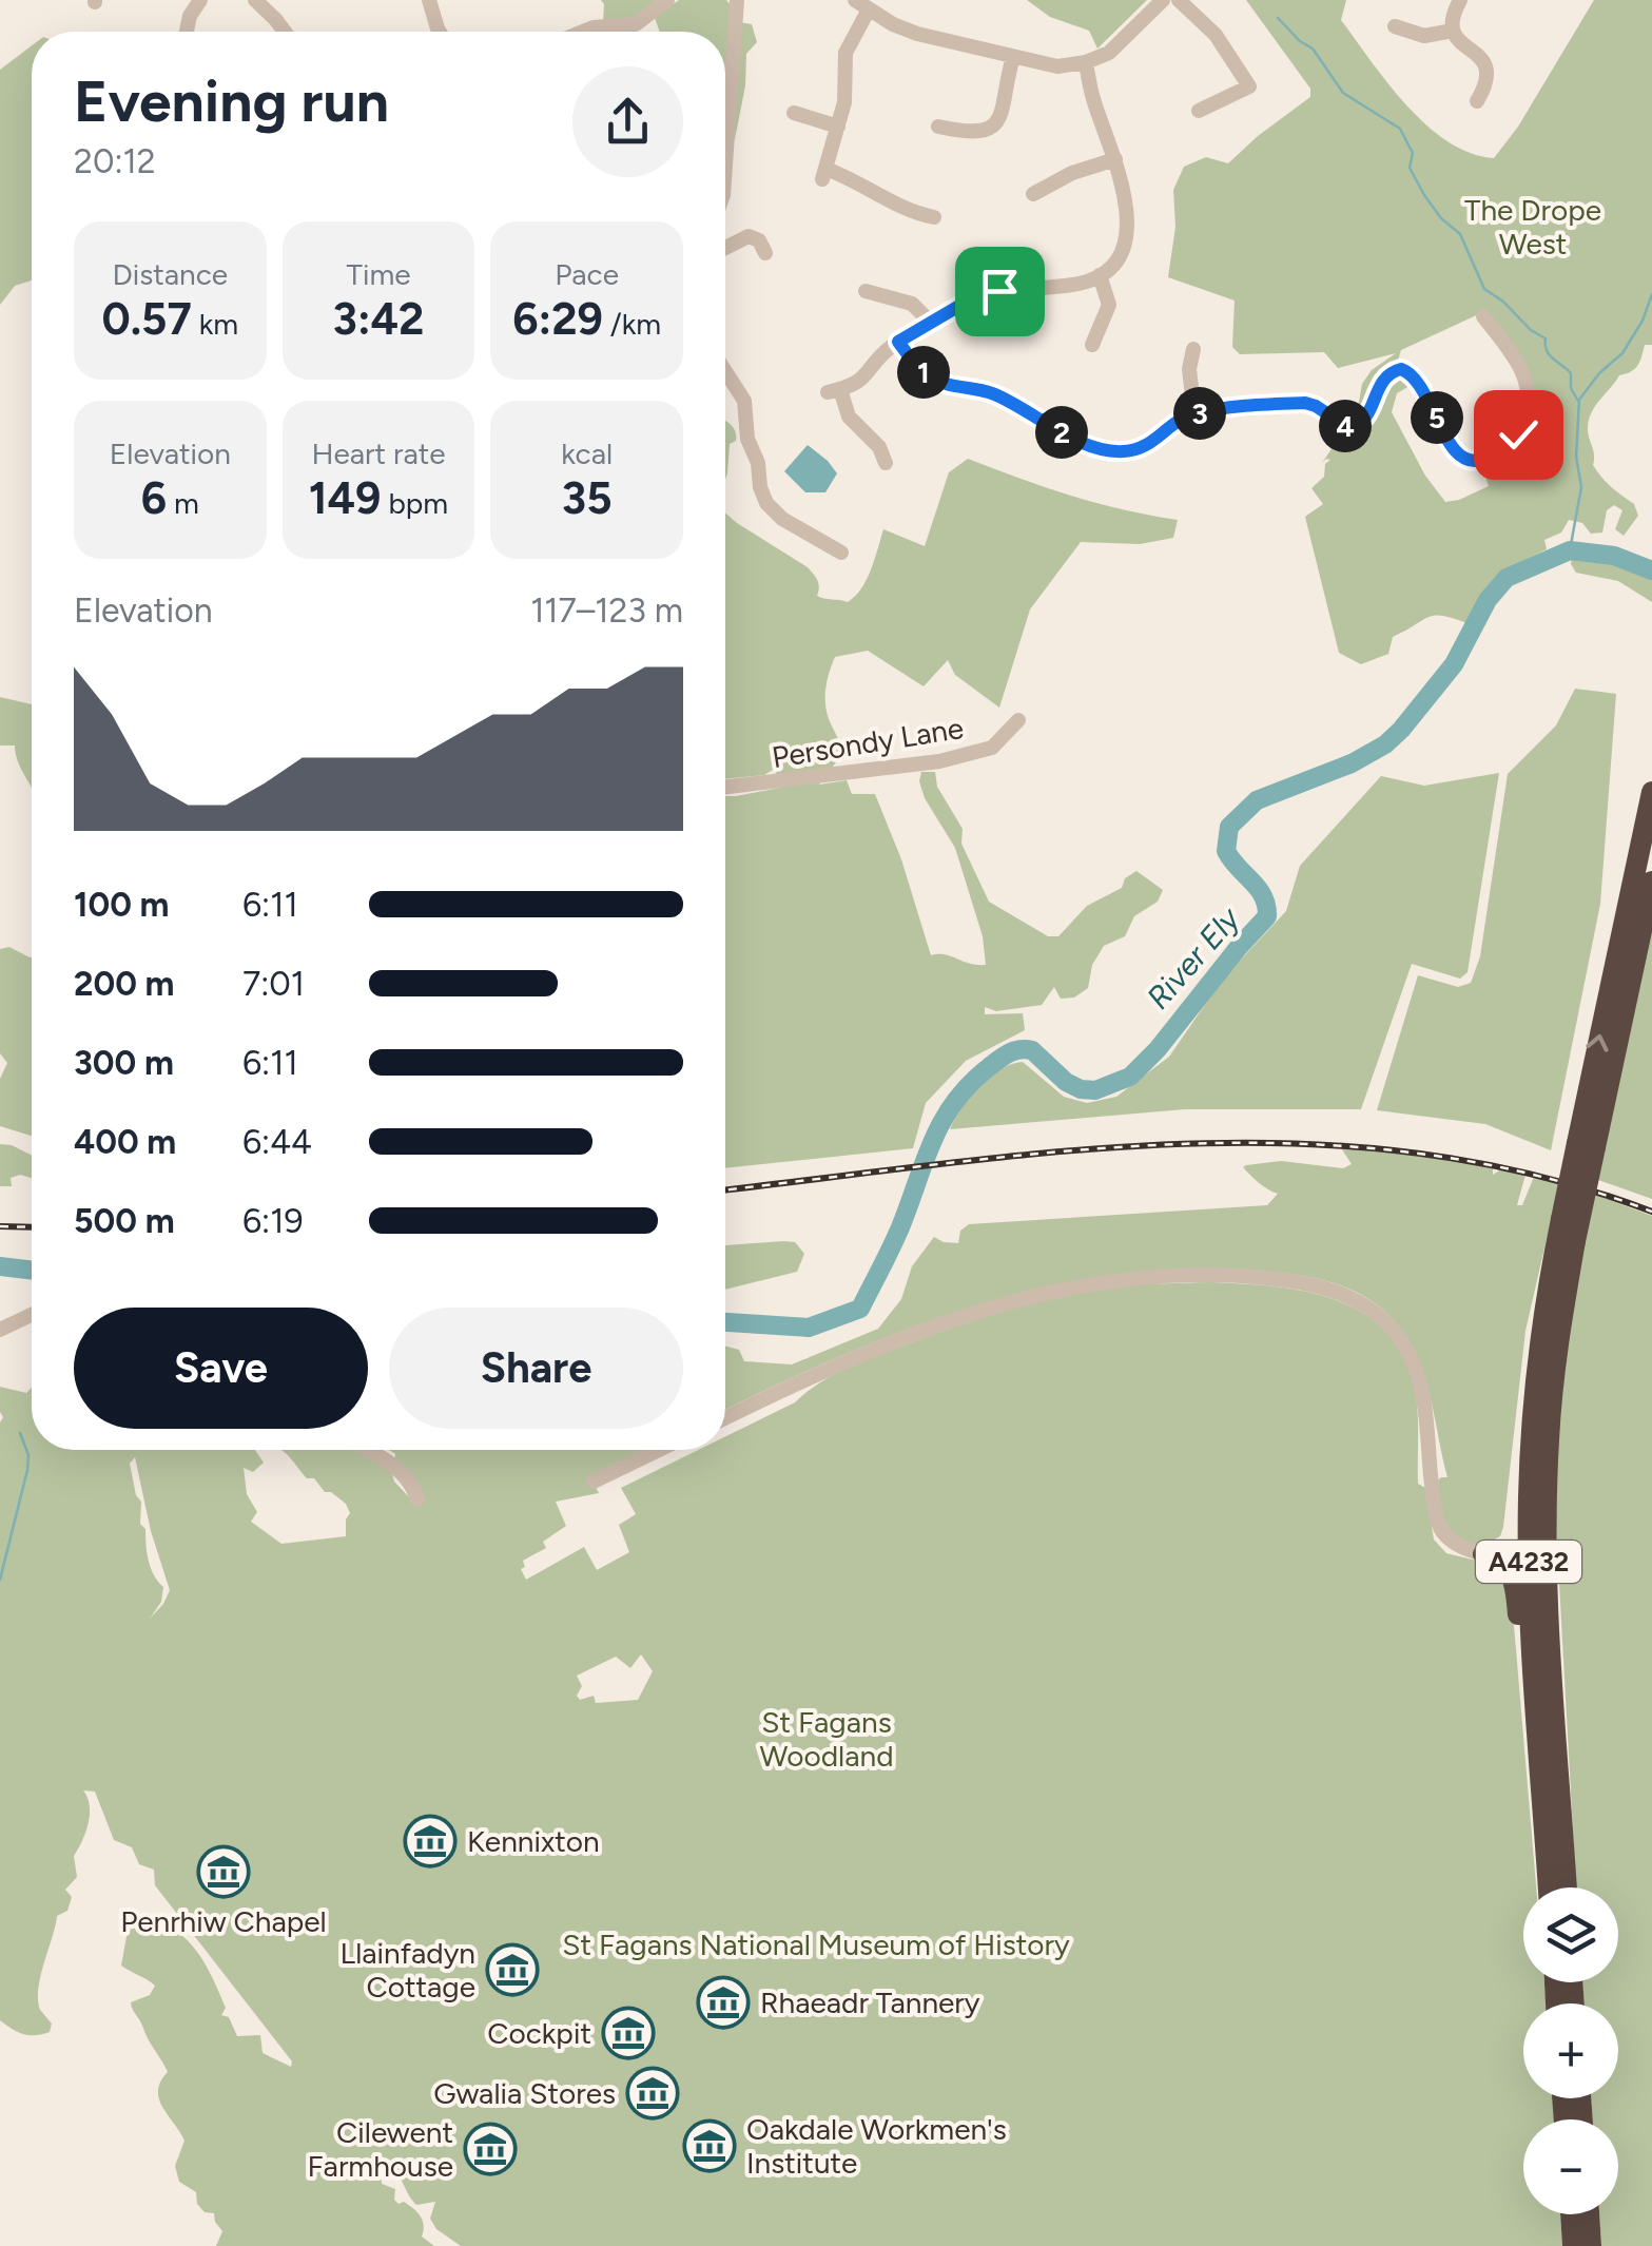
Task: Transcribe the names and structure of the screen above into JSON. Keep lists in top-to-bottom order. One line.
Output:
{"streets":{"highway":["A4232"],"street":["Persondy Lane"]},"water":["River Ely"],"parks":["The Drope West","St Fagans Woodland","St Fagans National Museum of History"],"places":{"museum":["Kennixton","Penrhiw Chapel","Llainfadyn Cottage","Rhaeadr Tannery","Cockpit","Gwalia Stores","Oakdale Workmen's Institute","Cilewent Farmhouse"]},"page":{"heading":["Evening run","20:12"],"stats":[["Distance","0.57 km"],["Time","3:42"],["Pace","6:29 /km"],["Elevation","6 m"],["Heart rate","149 bpm"],["kcal","35"]],"pins":["1","3","5","4","2"],"chart":["Elevation","117–123 m"],"list":[{"name":"100 m","note":"6:11"},{"name":"200 m","note":"7:01"},{"name":"300 m","note":"6:11"},{"name":"400 m","note":"6:44"},{"name":"500 m","note":"6:19"}],"buttons":["Save","Share"],"map_buttons":["+","−"]}}
